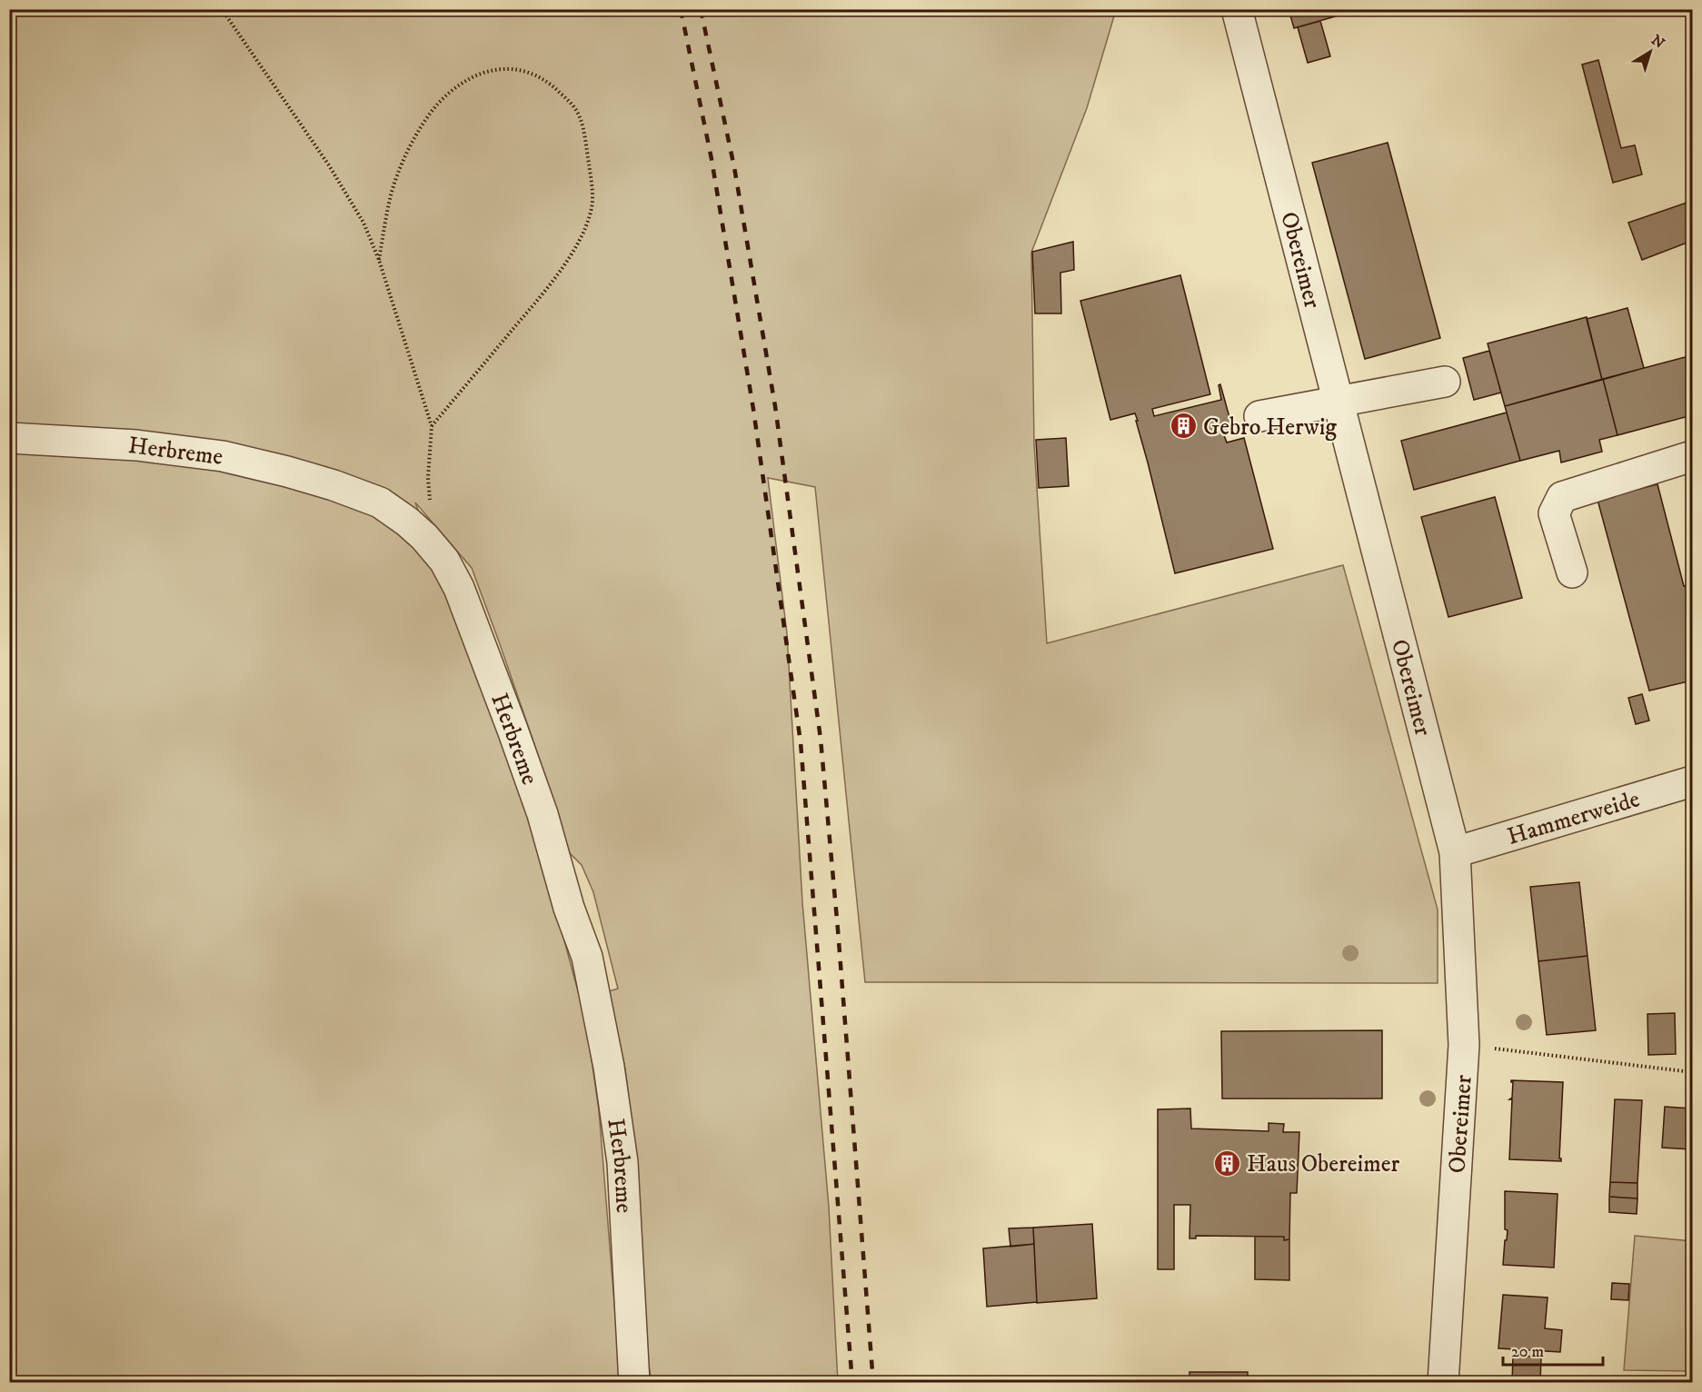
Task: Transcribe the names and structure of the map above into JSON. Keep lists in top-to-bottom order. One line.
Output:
{"streets":{"street":["Obereimer","Herbreme","Hammerweide"]},"crossings":[["Obereimer","Hammerweide"]],"places":{"building":["Gebro Herwig","Haus Obereimer"]},"scale_bar":"20 m","north":"top right"}
